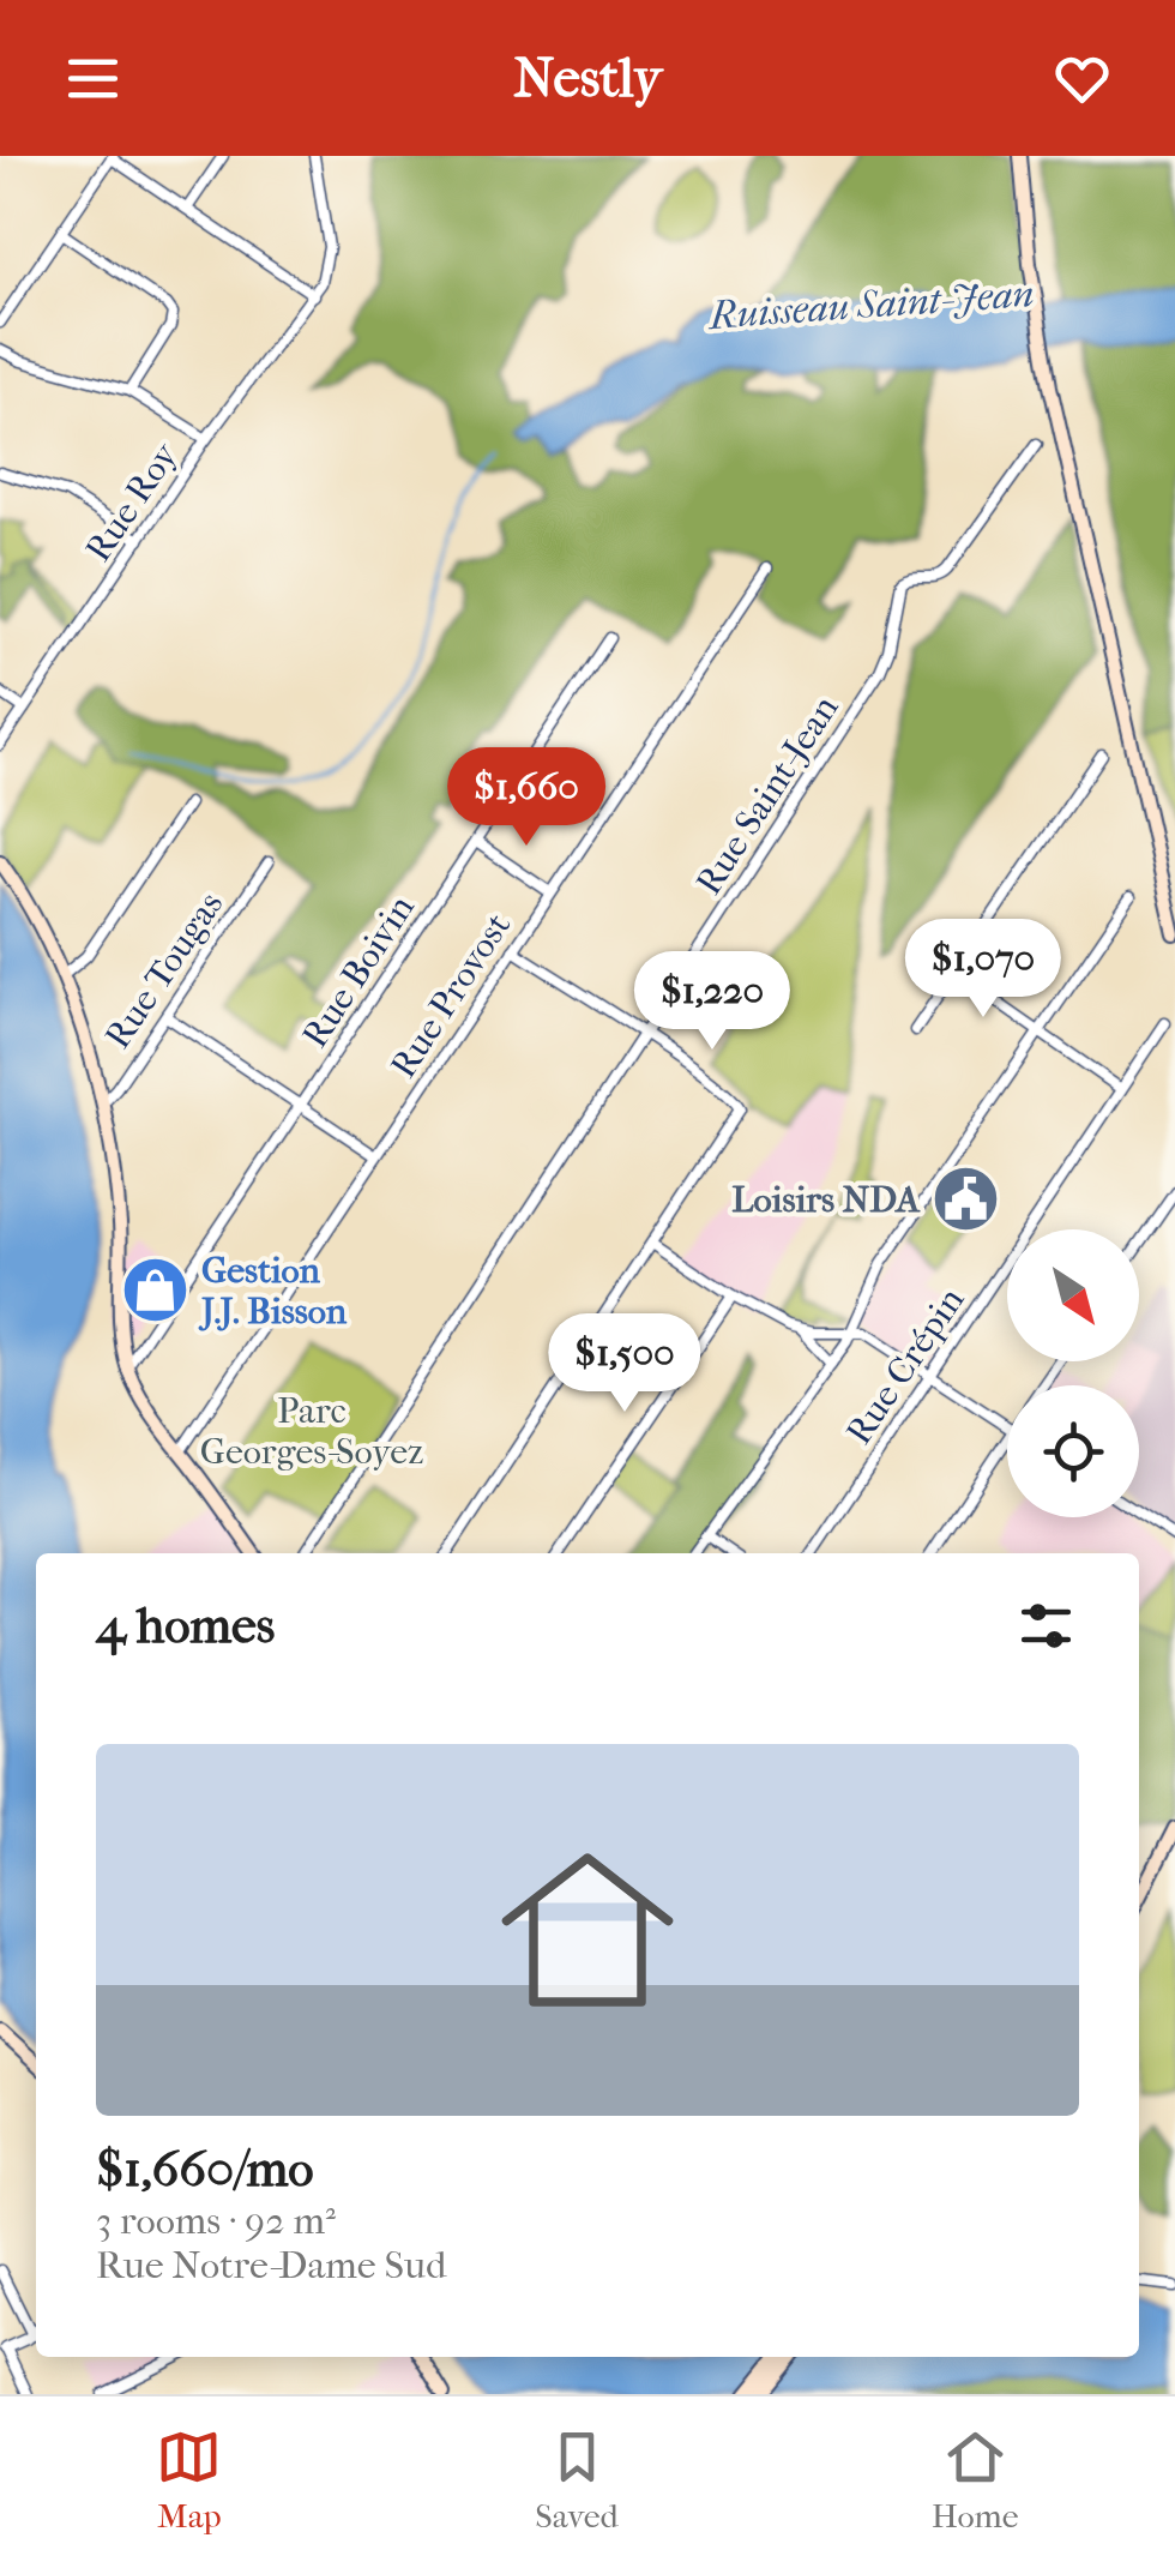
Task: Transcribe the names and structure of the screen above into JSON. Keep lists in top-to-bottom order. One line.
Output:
{"streets":{"street":["Rue Roy","Rue Saint-Jean","Rue Tougas","Rue Boivin","Rue Provost","Rue Crépin"]},"water":["Ruisseau Saint-Jean"],"parks":["Parc Georges-Soyez"],"places":{"public building":["Loisirs NDA"],"shop":["Gestion J.J. Bisson"]},"north":"bottom right","page":{"header":"Nestly","price":["$1,660","$1,070","$1,220","$1,500"],"heading":"4 homes","list":[{"name":"$1,660/mo","note":"3 rooms · 92 m² · Rue Notre-Dame Sud"}],"tabs":["Map","Saved","Home"]}}
